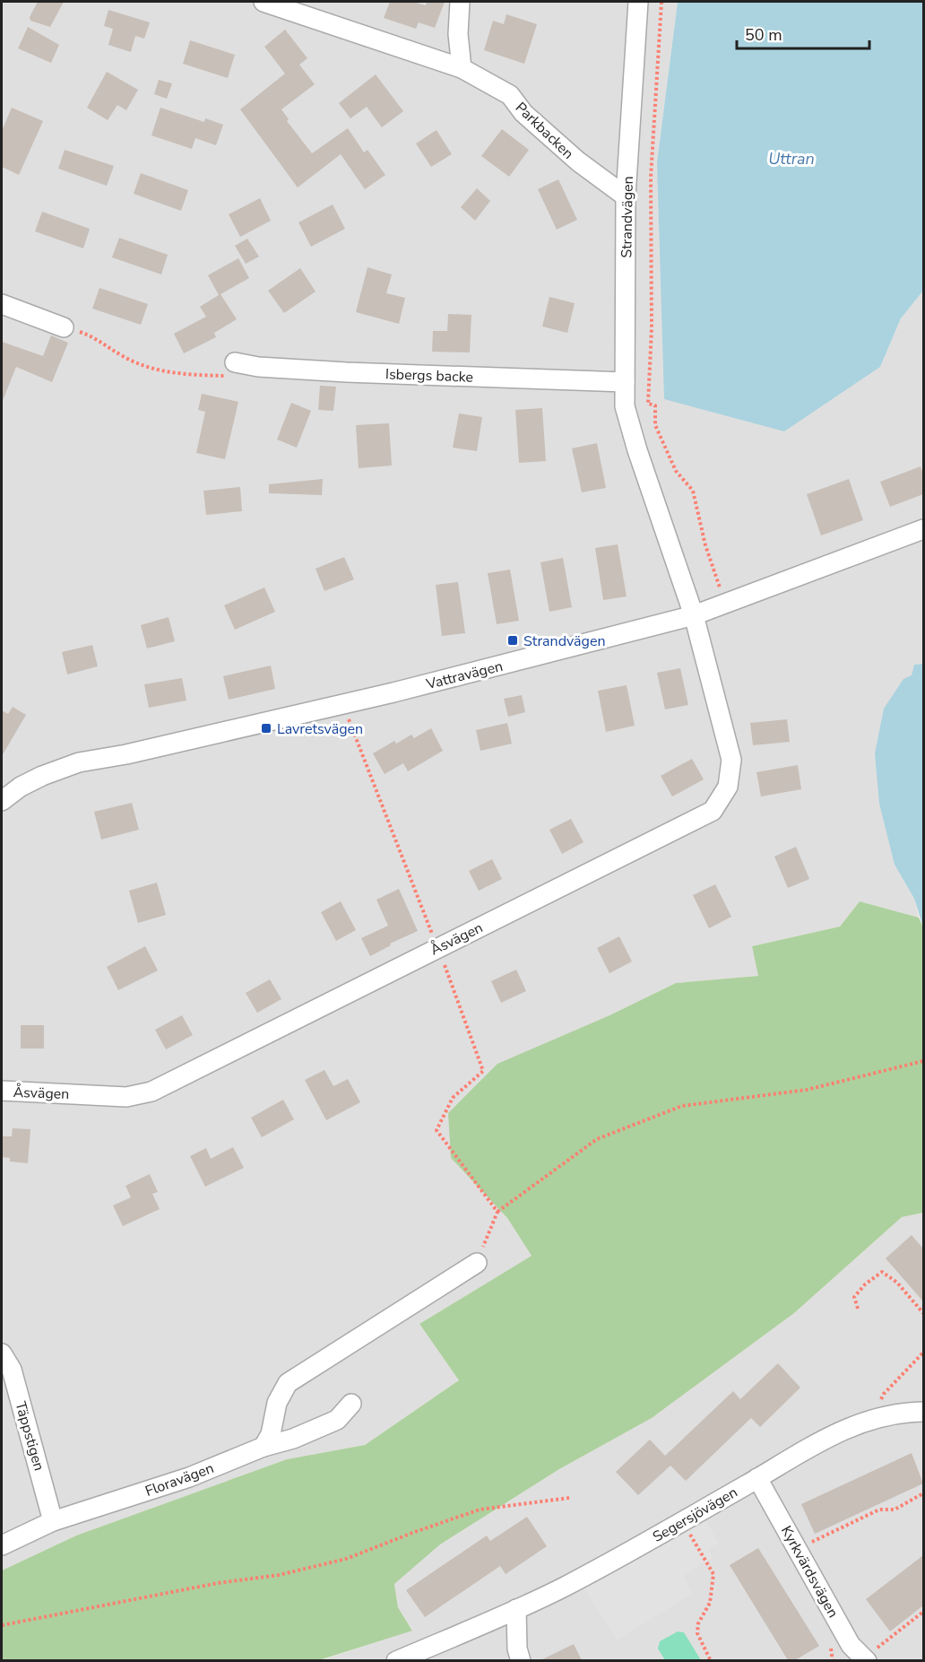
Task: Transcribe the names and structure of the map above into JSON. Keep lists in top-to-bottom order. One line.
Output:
{"streets":{"street":["Parkbacken","Strandvägen","Isbergs backe","Vattravägen","Åsvägen","Täppstigen","Floravägen","Segersjövägen","Kyrkvärdsvägen"]},"crossings":[["Parkbacken","Strandvägen"],["Strandvägen","Isbergs backe"],["Strandvägen","Vattravägen"],["Strandvägen","Åsvägen"],["Vattravägen","Åsvägen"],["Täppstigen","Floravägen"],["Segersjövägen","Kyrkvärdsvägen"]],"water":["Uttran"],"places":{"transit":["Strandvägen","Lavretsvägen"]},"scale_bar":"50 m"}
